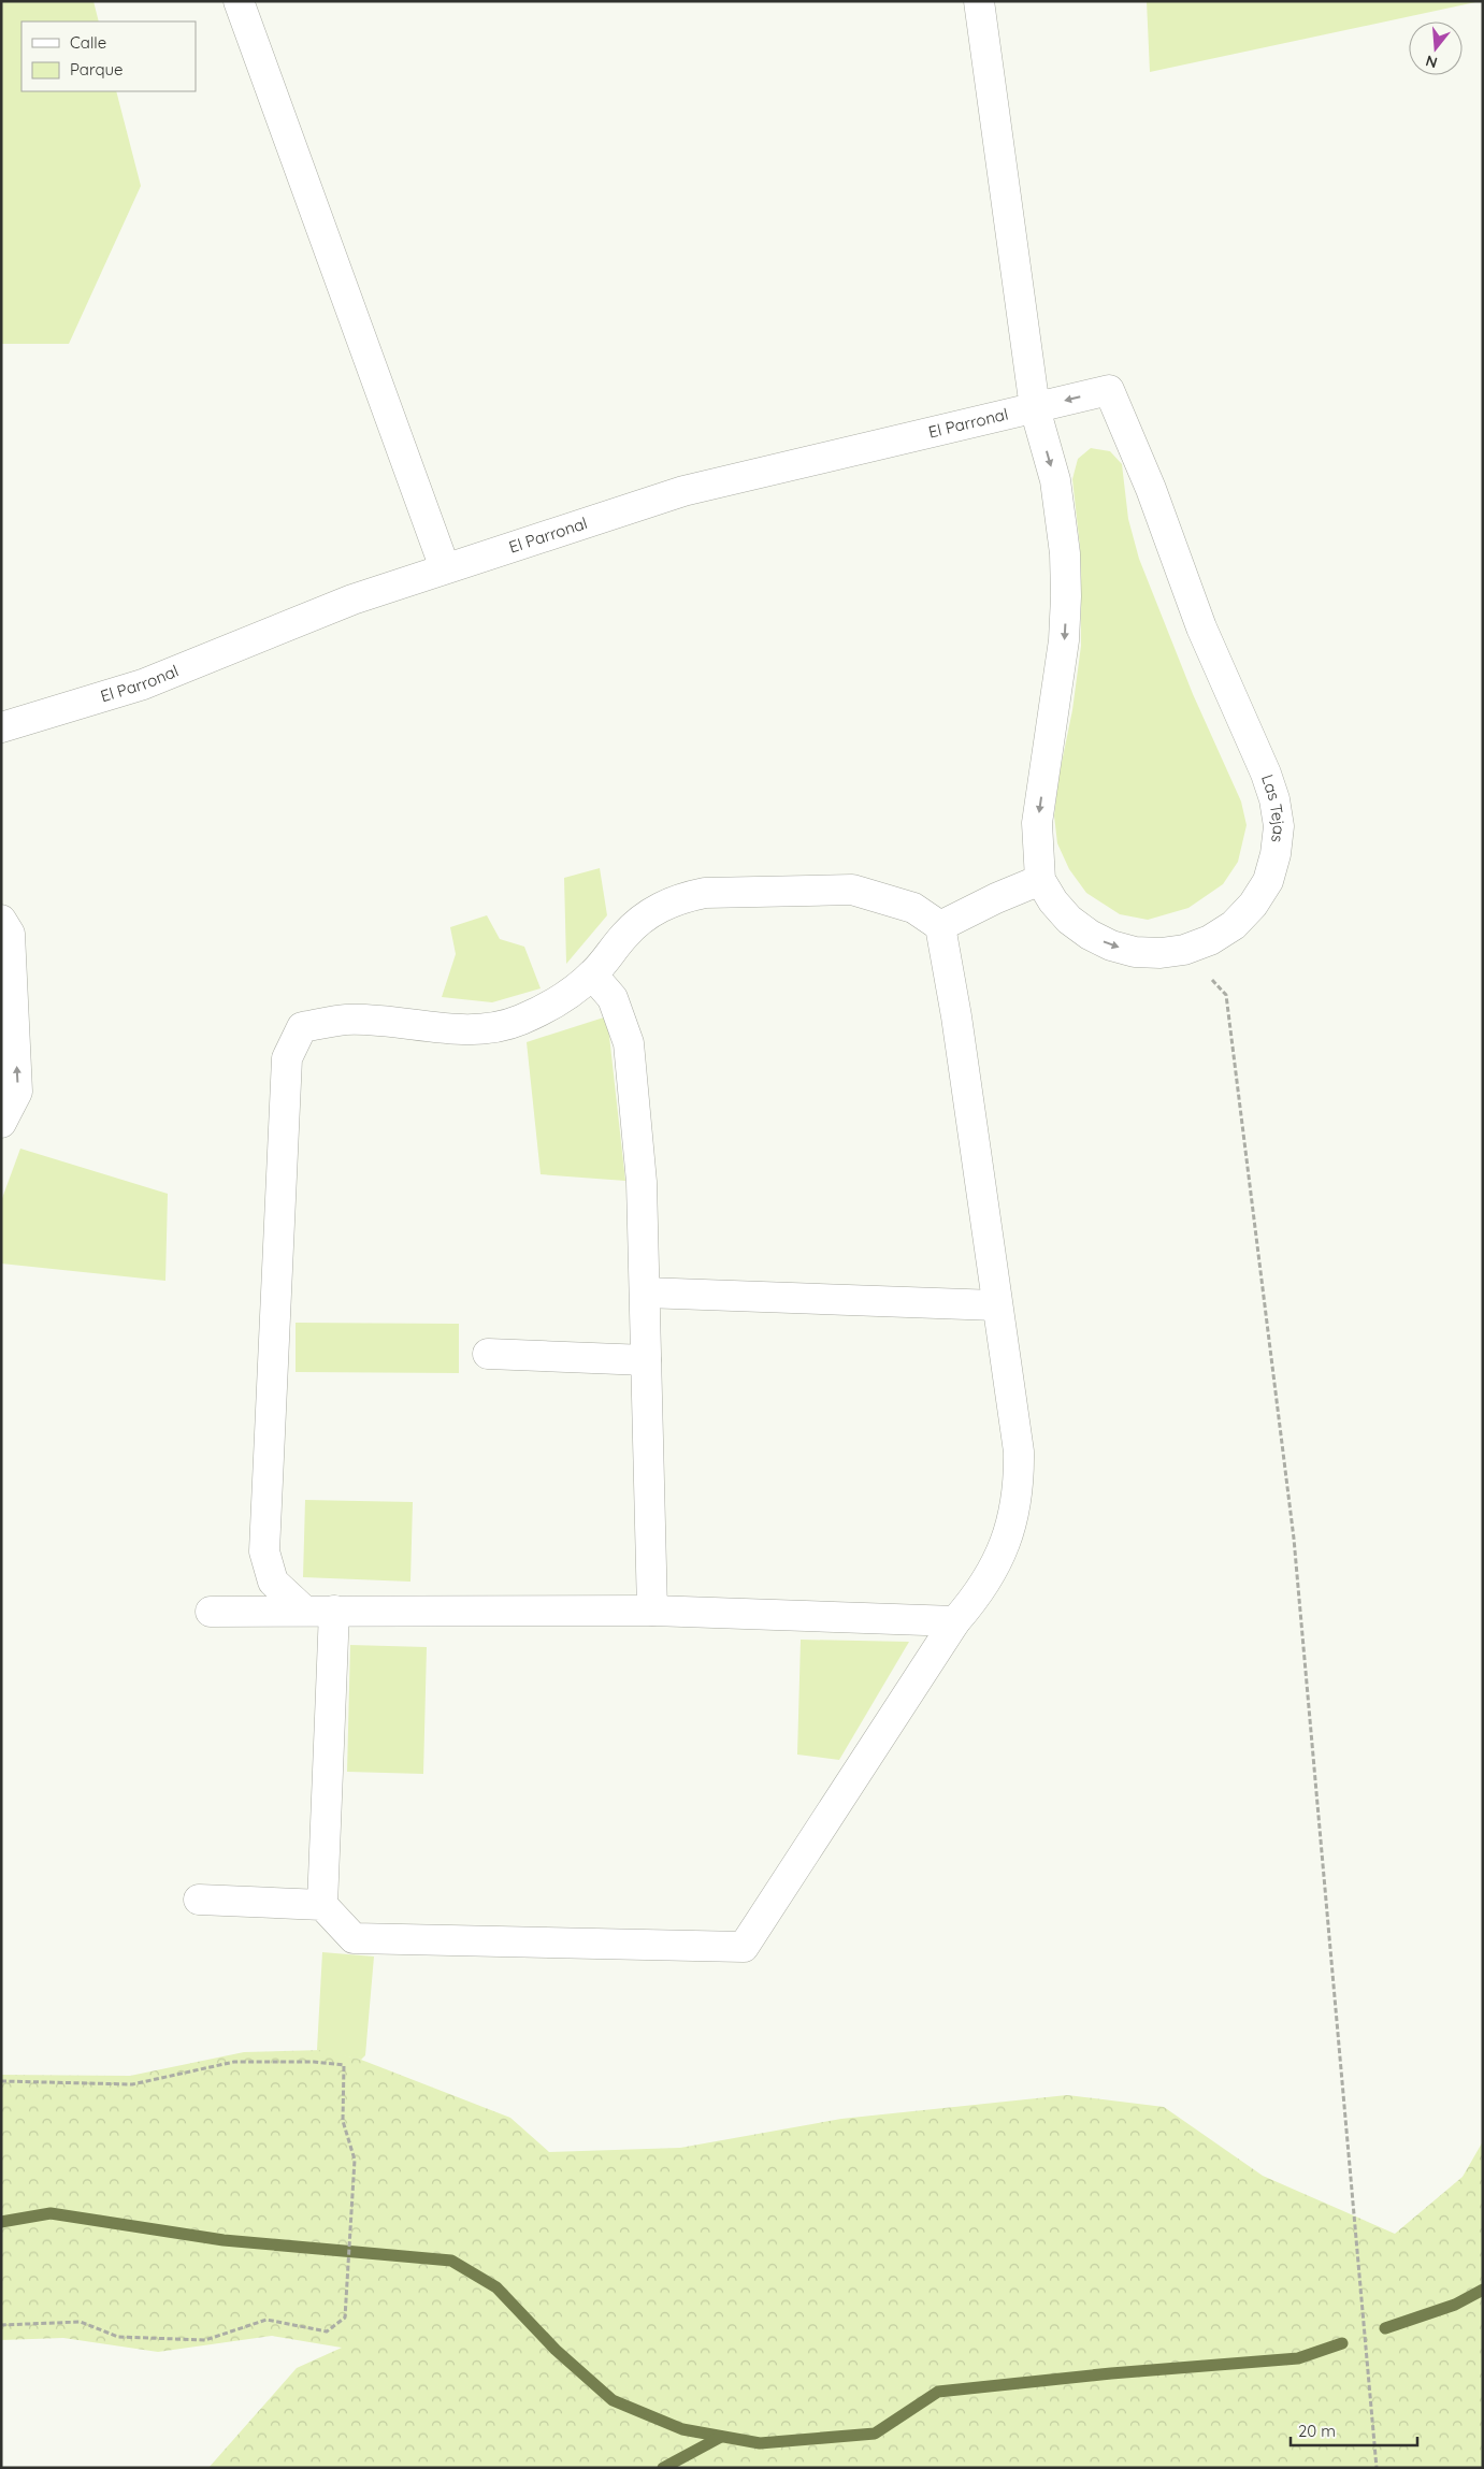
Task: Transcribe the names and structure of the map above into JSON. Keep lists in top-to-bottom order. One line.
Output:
{"streets":{"street":["El Parronal","Las Tejas"]},"crossings":[["El Parronal","Las Tejas"]],"legend":["Calle","Parque"],"scale_bar":"20 m","north":"bottom"}
